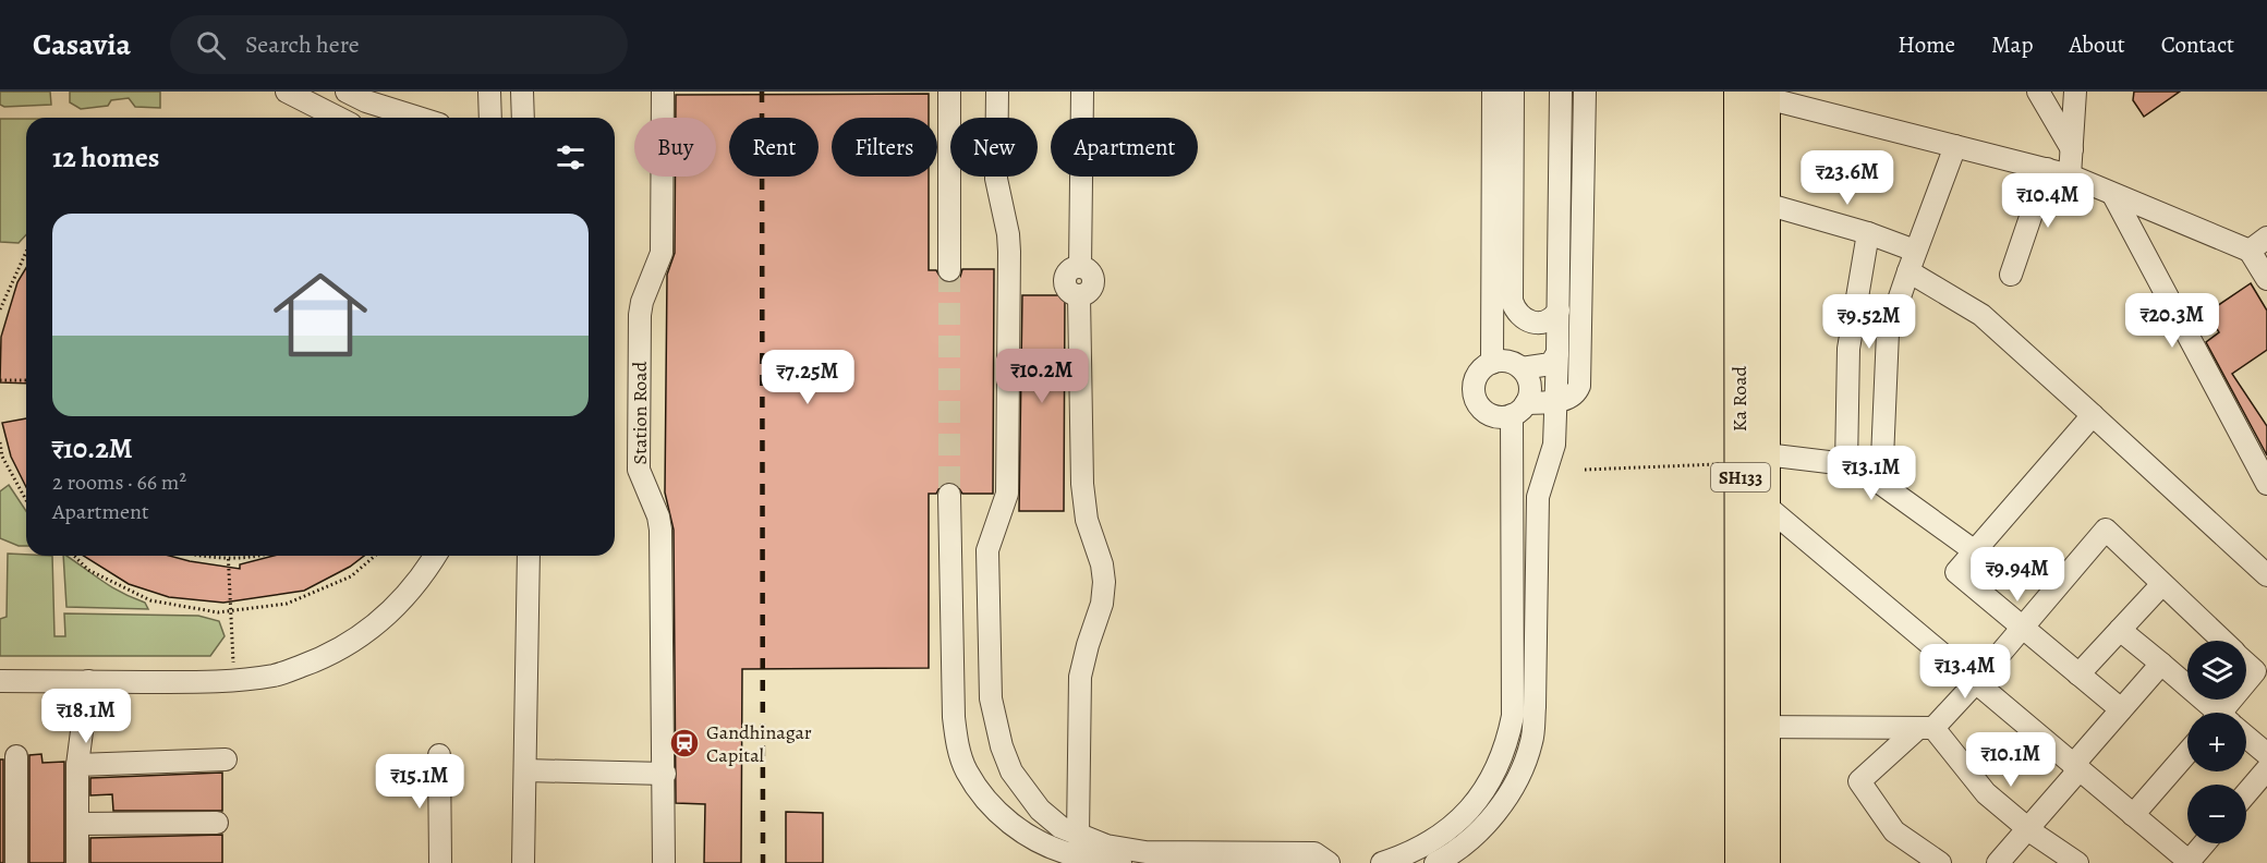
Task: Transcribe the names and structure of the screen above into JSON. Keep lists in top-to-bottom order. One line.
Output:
{"streets":{"main road":["Ka Road","SH133"],"street":["Station Road"]},"places":{"station":["Gandhinagar Capital"]},"page":{"header":"Casavia","search":"Search here","nav":["Home","Map","About","Contact"],"chip":["Buy","Rent","Filters","New","Apartment"],"heading":"12 homes","price":["₹23.6M","₹10.4M","₹20.3M","₹9.52M","₹10.2M","₹7.25M","₹13.1M","₹9.94M","₹13.4M","₹18.1M","₹10.1M","₹15.1M"],"list":[{"name":"₹10.2M","note":"2 rooms · 66 m² · Apartment"}],"map_buttons":["+","−"]}}
